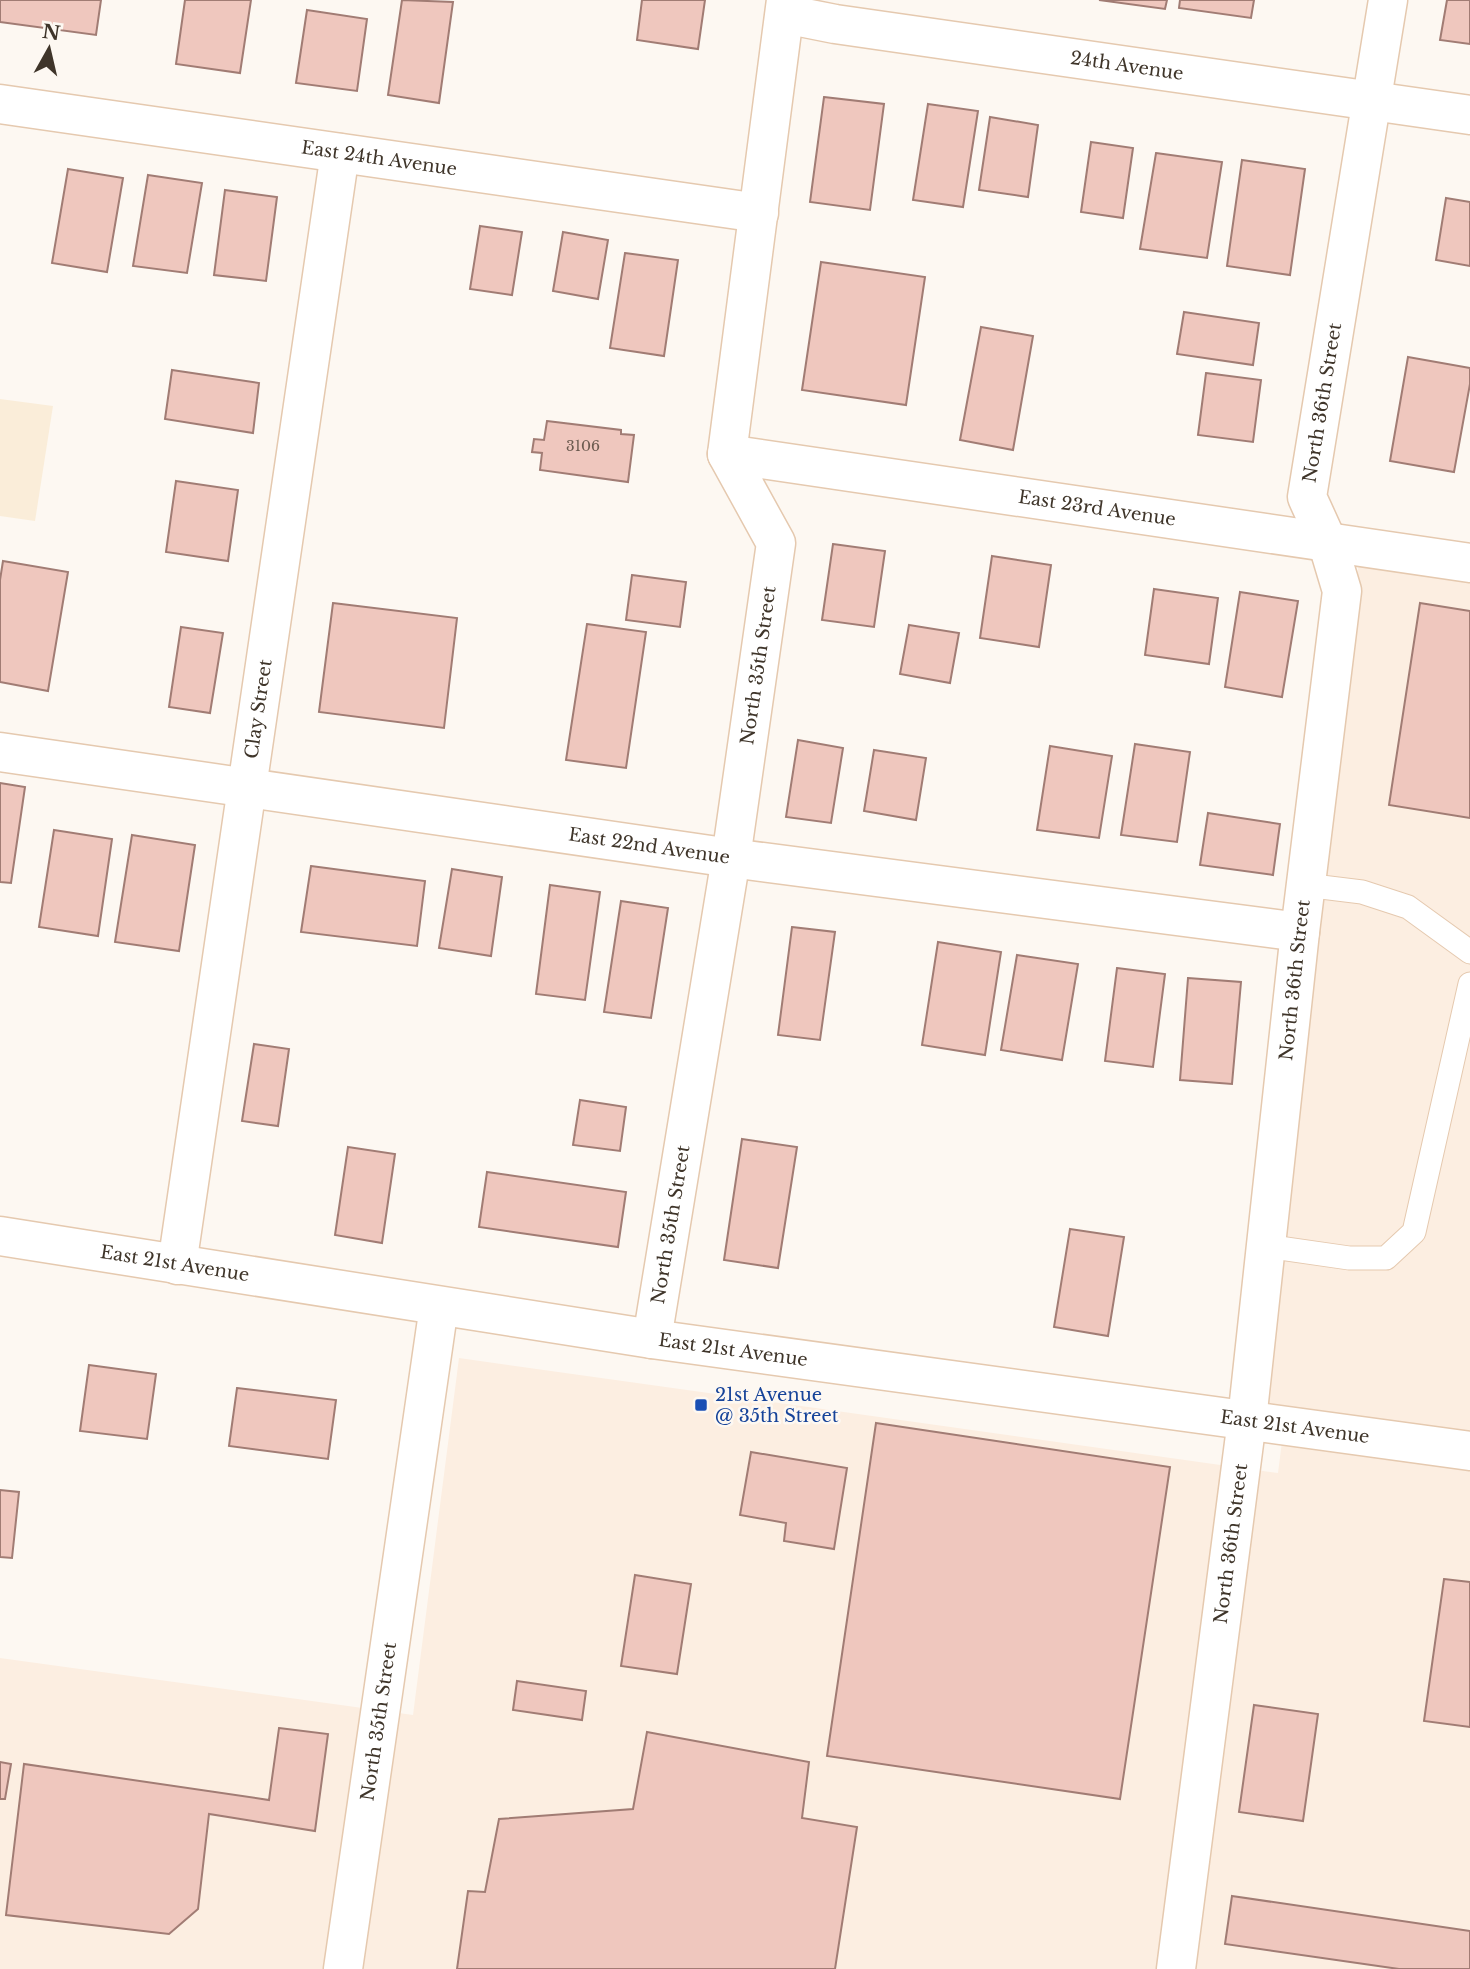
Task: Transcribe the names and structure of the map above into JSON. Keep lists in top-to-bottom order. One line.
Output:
{"streets":{"street":["24th Avenue","East 24th Avenue","North 36th Street","East 23rd Avenue","North 35th Street","Clay Street","East 22nd Avenue","East 21st Avenue"]},"crossings":[["24th Avenue","North 36th Street"],["East 24th Avenue","Clay Street"],["North 36th Street","East 23rd Avenue"],["North 36th Street","East 22nd Avenue"],["North 36th Street","East 21st Avenue"],["East 23rd Avenue","North 35th Street"],["North 35th Street","East 22nd Avenue"],["North 35th Street","East 21st Avenue"],["Clay Street","East 22nd Avenue"],["Clay Street","East 21st Avenue"]],"places":{"transit":["21st Avenue @ 35th Street"]},"house_numbers":["3106"],"north":"top"}
